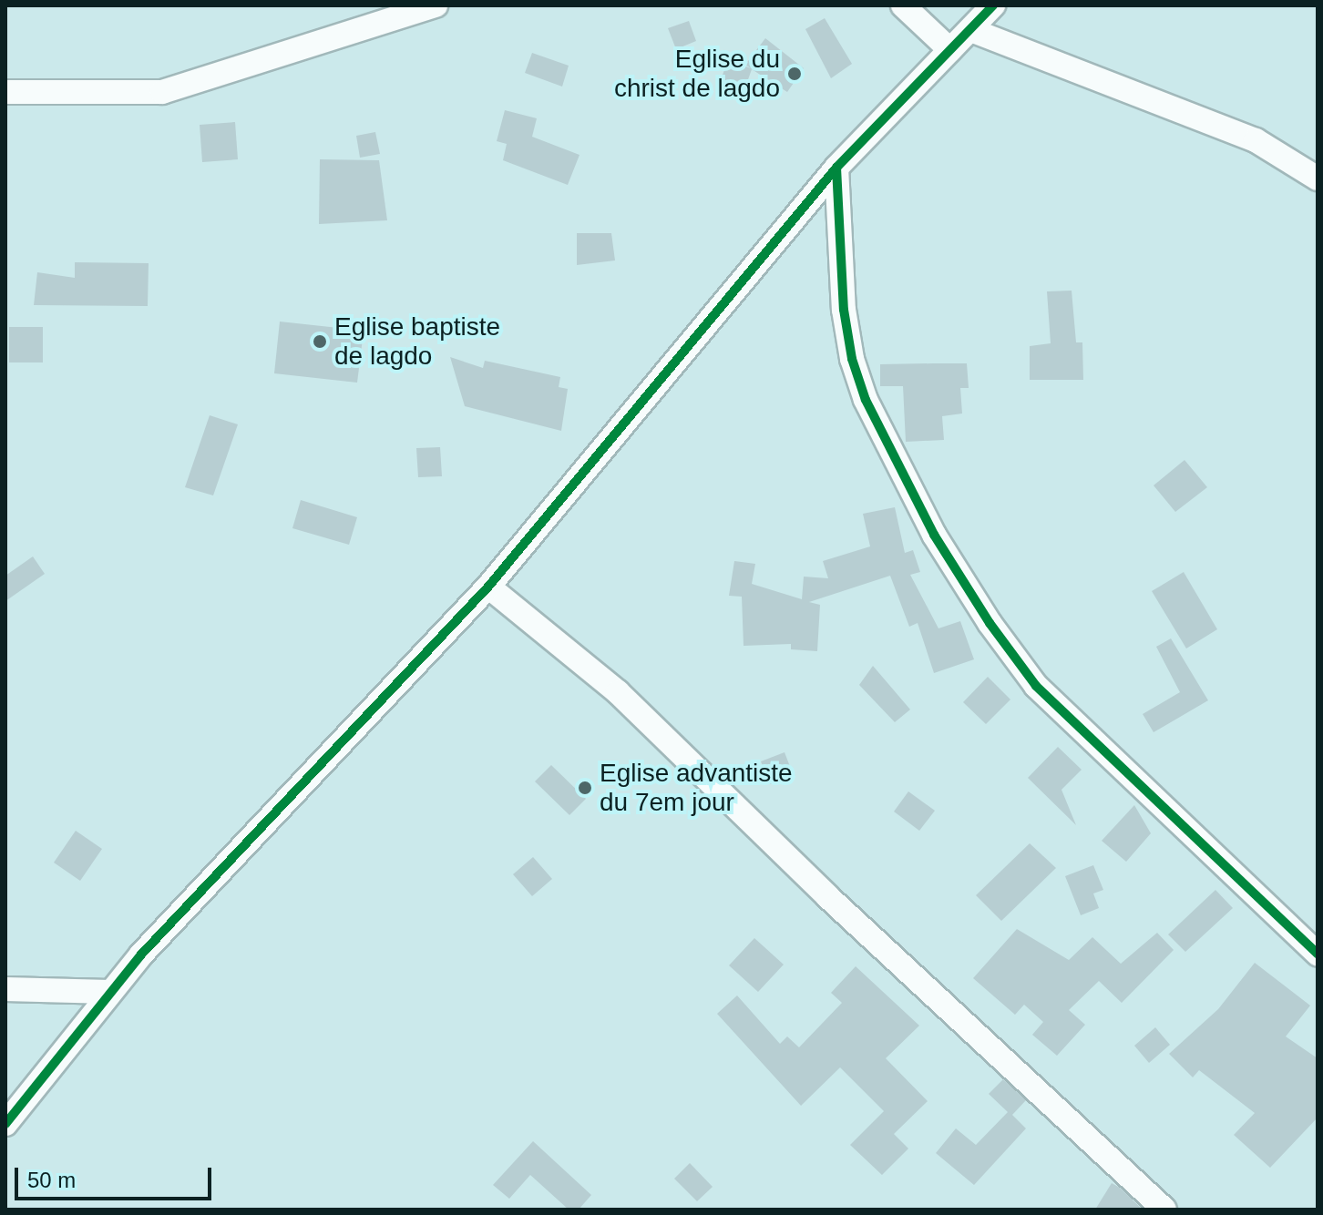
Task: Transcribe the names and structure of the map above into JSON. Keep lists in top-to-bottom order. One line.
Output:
{"places":["Eglise du christ de lagdo","Eglise baptiste de lagdo","Eglise advantiste du 7em jour"],"scale_bar":"50 m"}
